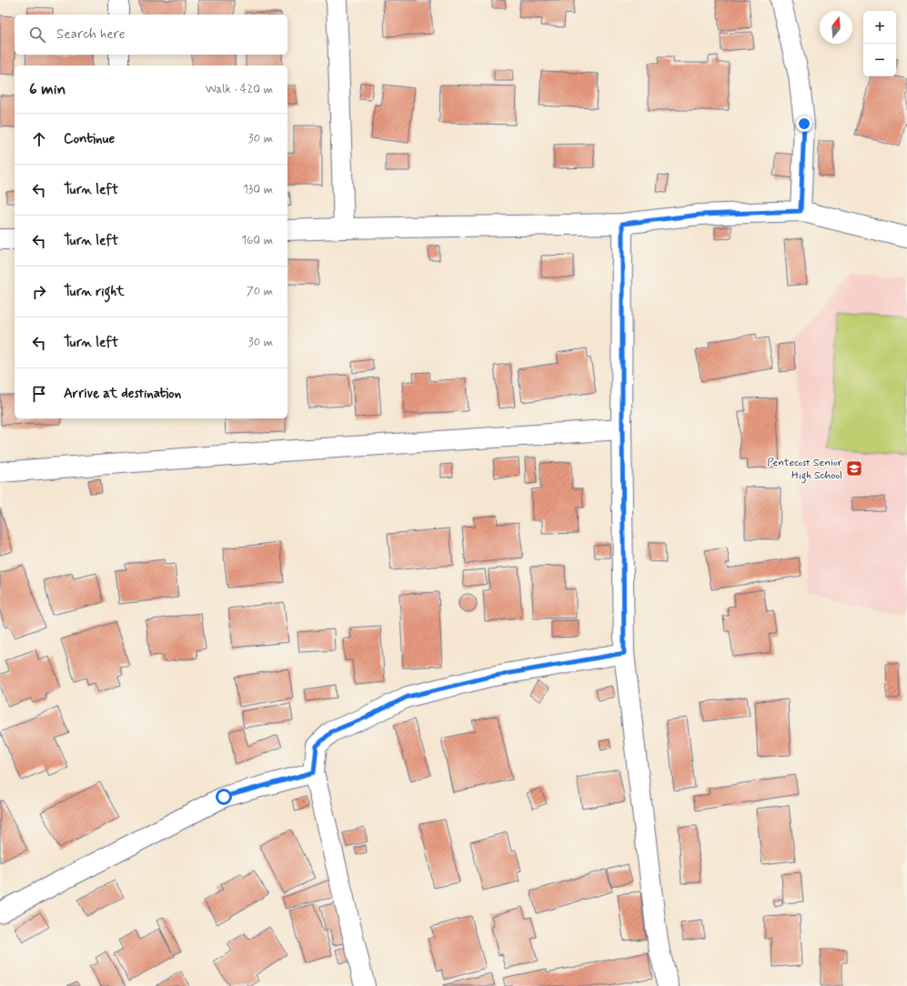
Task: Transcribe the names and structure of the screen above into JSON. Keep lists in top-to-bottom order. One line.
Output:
{"places":{"school or university":["Pentecost Senior High School"]},"north":"top","page":{"map_buttons":["+","−"],"search":"Search here","heading":["6 min","Walk · 420 m"],"list":[["Continue","30 m"],["Turn left","130 m"],["Turn left","160 m"],["Turn right","70 m"],["Turn left","30 m"],"Arrive at destination"]}}
